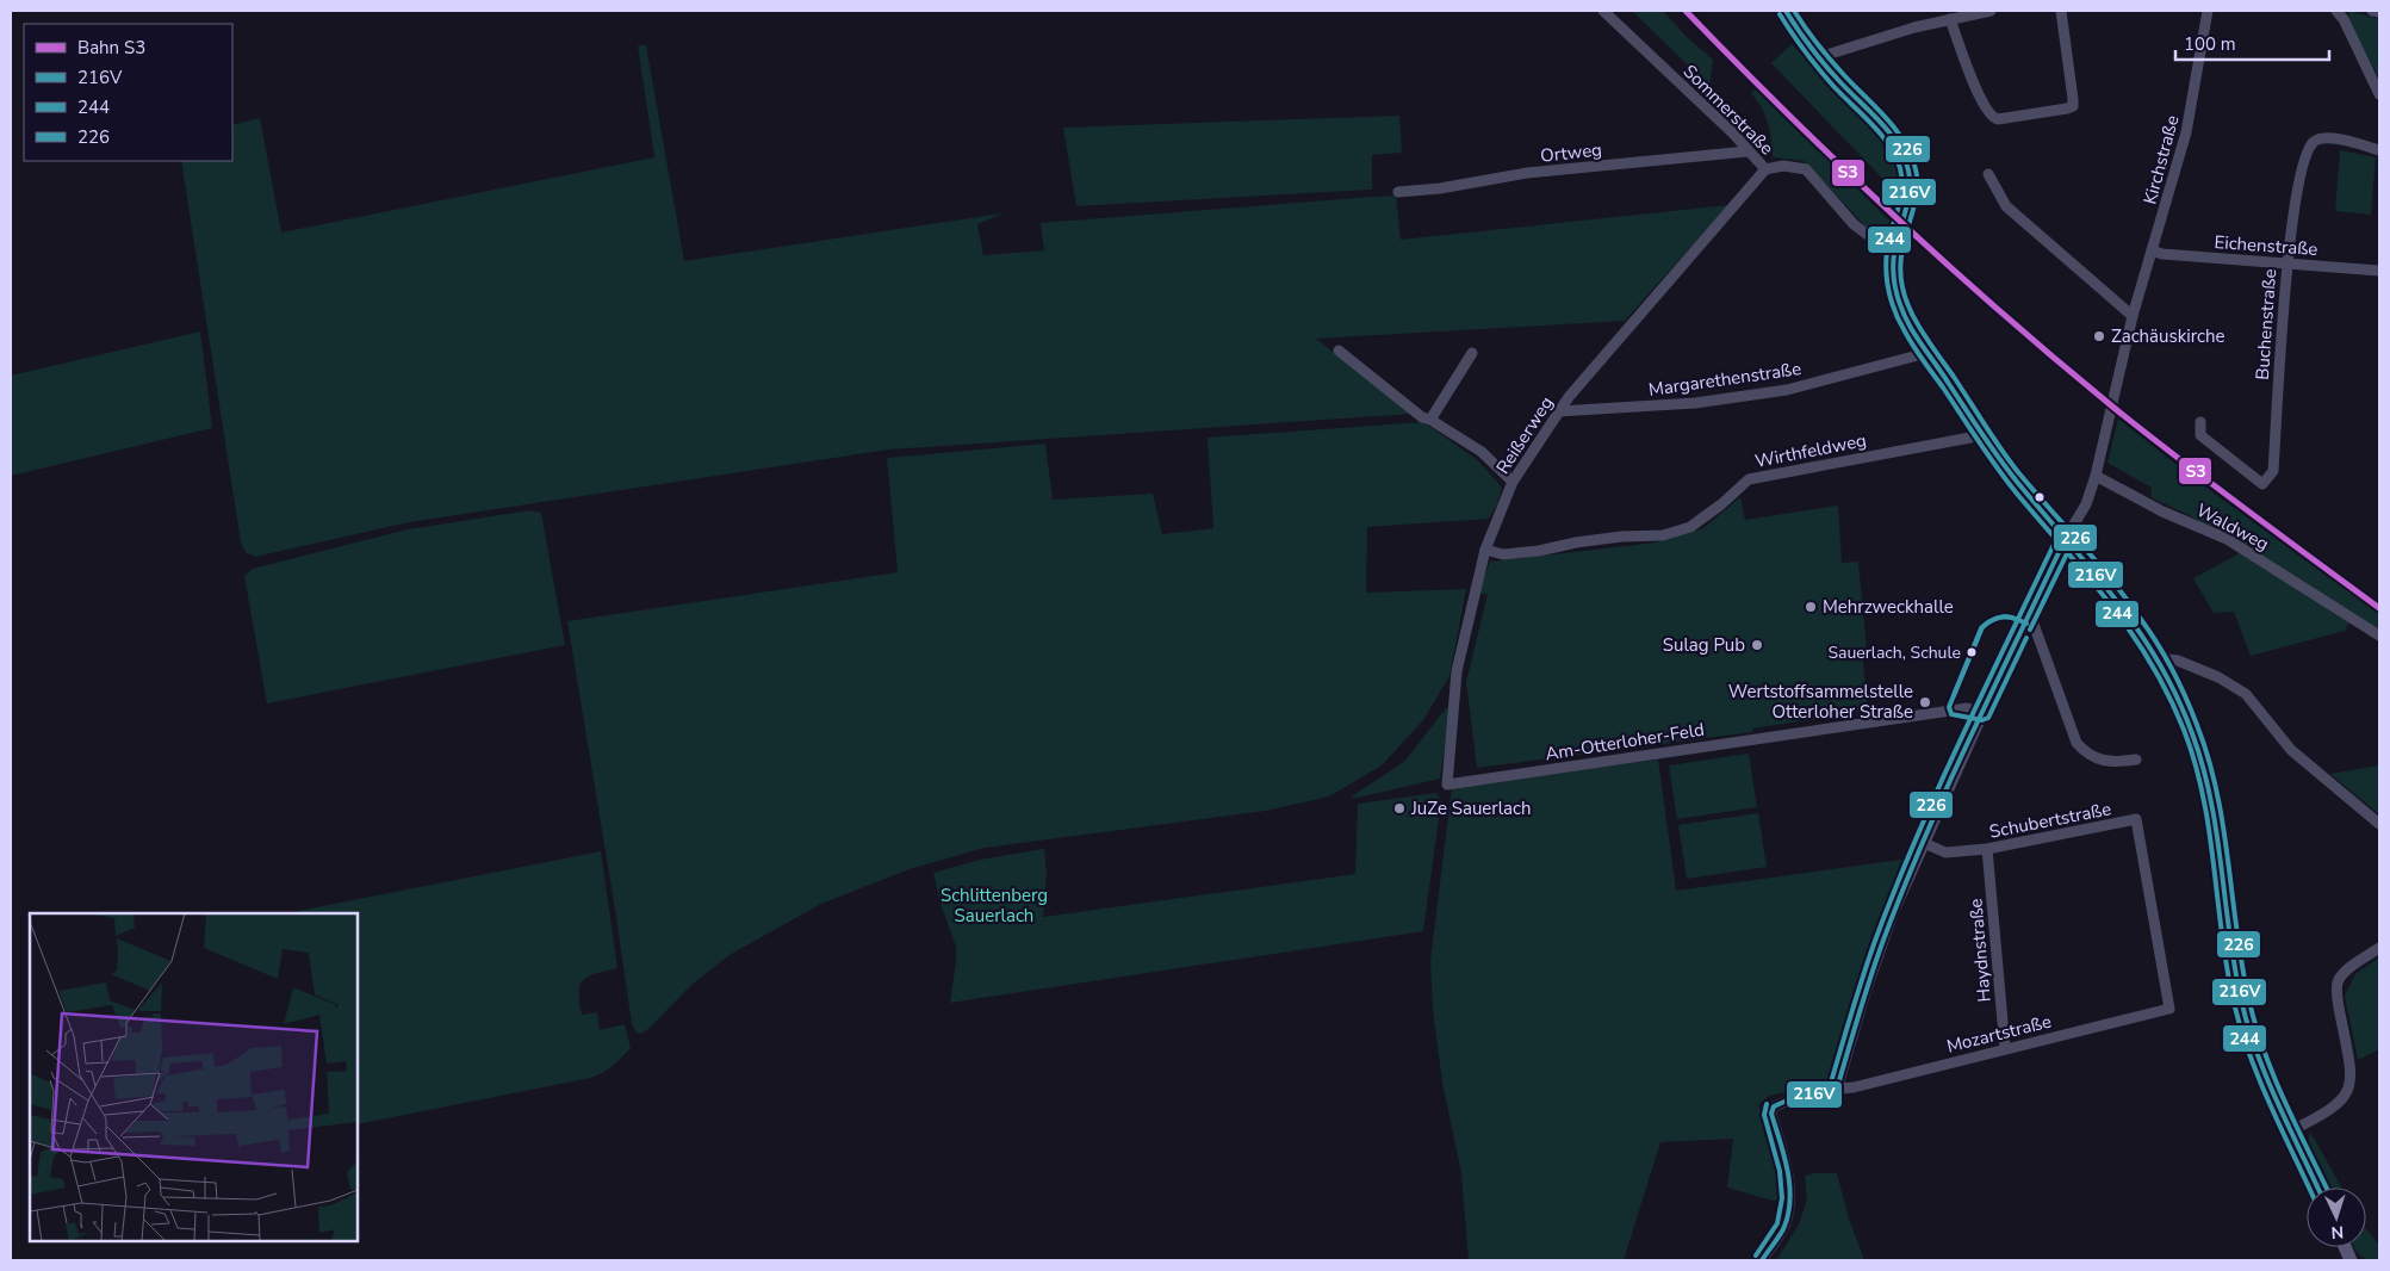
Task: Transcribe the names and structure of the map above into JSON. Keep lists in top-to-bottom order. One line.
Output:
{"streets":{"street":["Sommerstraße","Ortweg","Kirchstraße","Eichenstraße","Buchenstraße","Margarethenstraße","Reißerweg","Wirthfeldweg","Waldweg","Am-Otterloher-Feld","Schubertstraße","Haydnstraße","Mozartstraße"]},"crossings":[["Sommerstraße","Ortweg"],["Sommerstraße","Reißerweg"],["Kirchstraße","Eichenstraße"],["Kirchstraße","Waldweg"],["Kirchstraße","Am-Otterloher-Feld"],["Kirchstraße","Schubertstraße"],["Kirchstraße","Mozartstraße"],["Eichenstraße","Buchenstraße"],["Margarethenstraße","Reißerweg"],["Reißerweg","Wirthfeldweg"],["Reißerweg","Am-Otterloher-Feld"],["Schubertstraße","Haydnstraße"],["Schubertstraße","Mozartstraße"],["Haydnstraße","Mozartstraße"]],"parks":["Schlittenberg Sauerlach"],"places":["Zachäuskirche","Mehrzweckhalle","Sulag Pub","Sauerlach, Schule","Wertstoffsammelstelle Otterloher Straße","JuZe Sauerlach"],"lines":["rail line S3","transit line 216V","transit line 226","transit line 244"],"legend":["Bahn S3","216V","244","226"],"scale_bar":"100 m","north":"bottom"}
